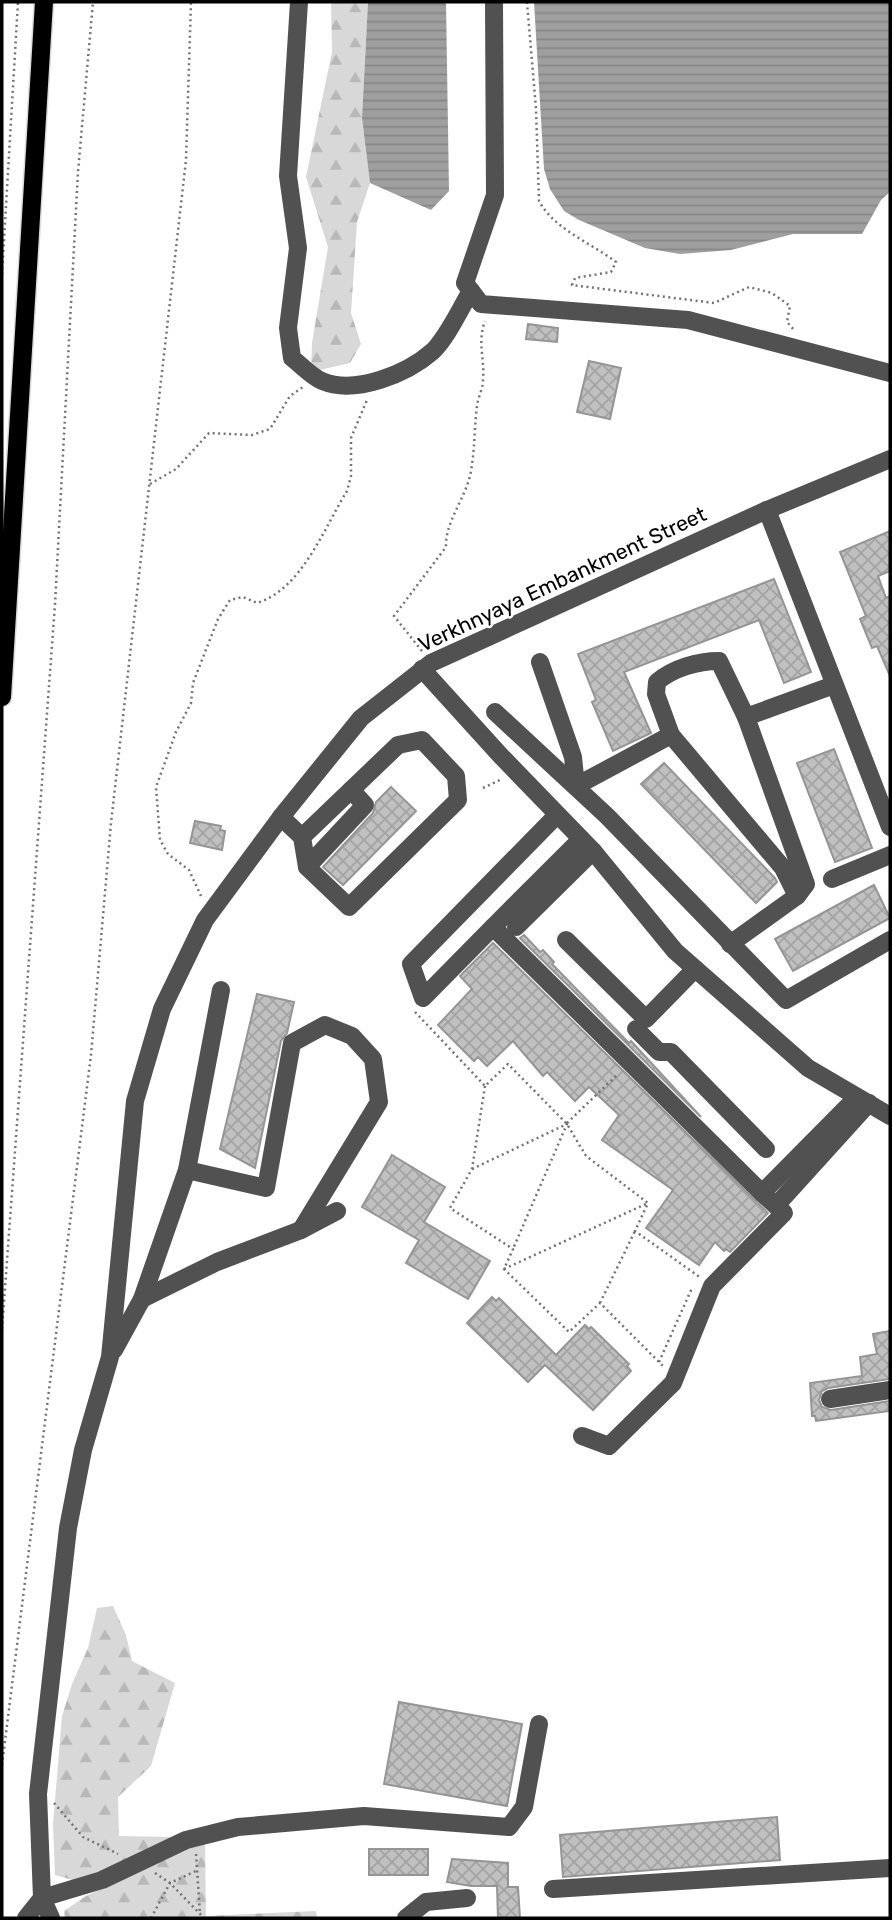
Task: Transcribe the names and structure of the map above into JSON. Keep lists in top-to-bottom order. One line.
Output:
{"streets":{"street":["Verkhnyaya Embankment Street"]}}
